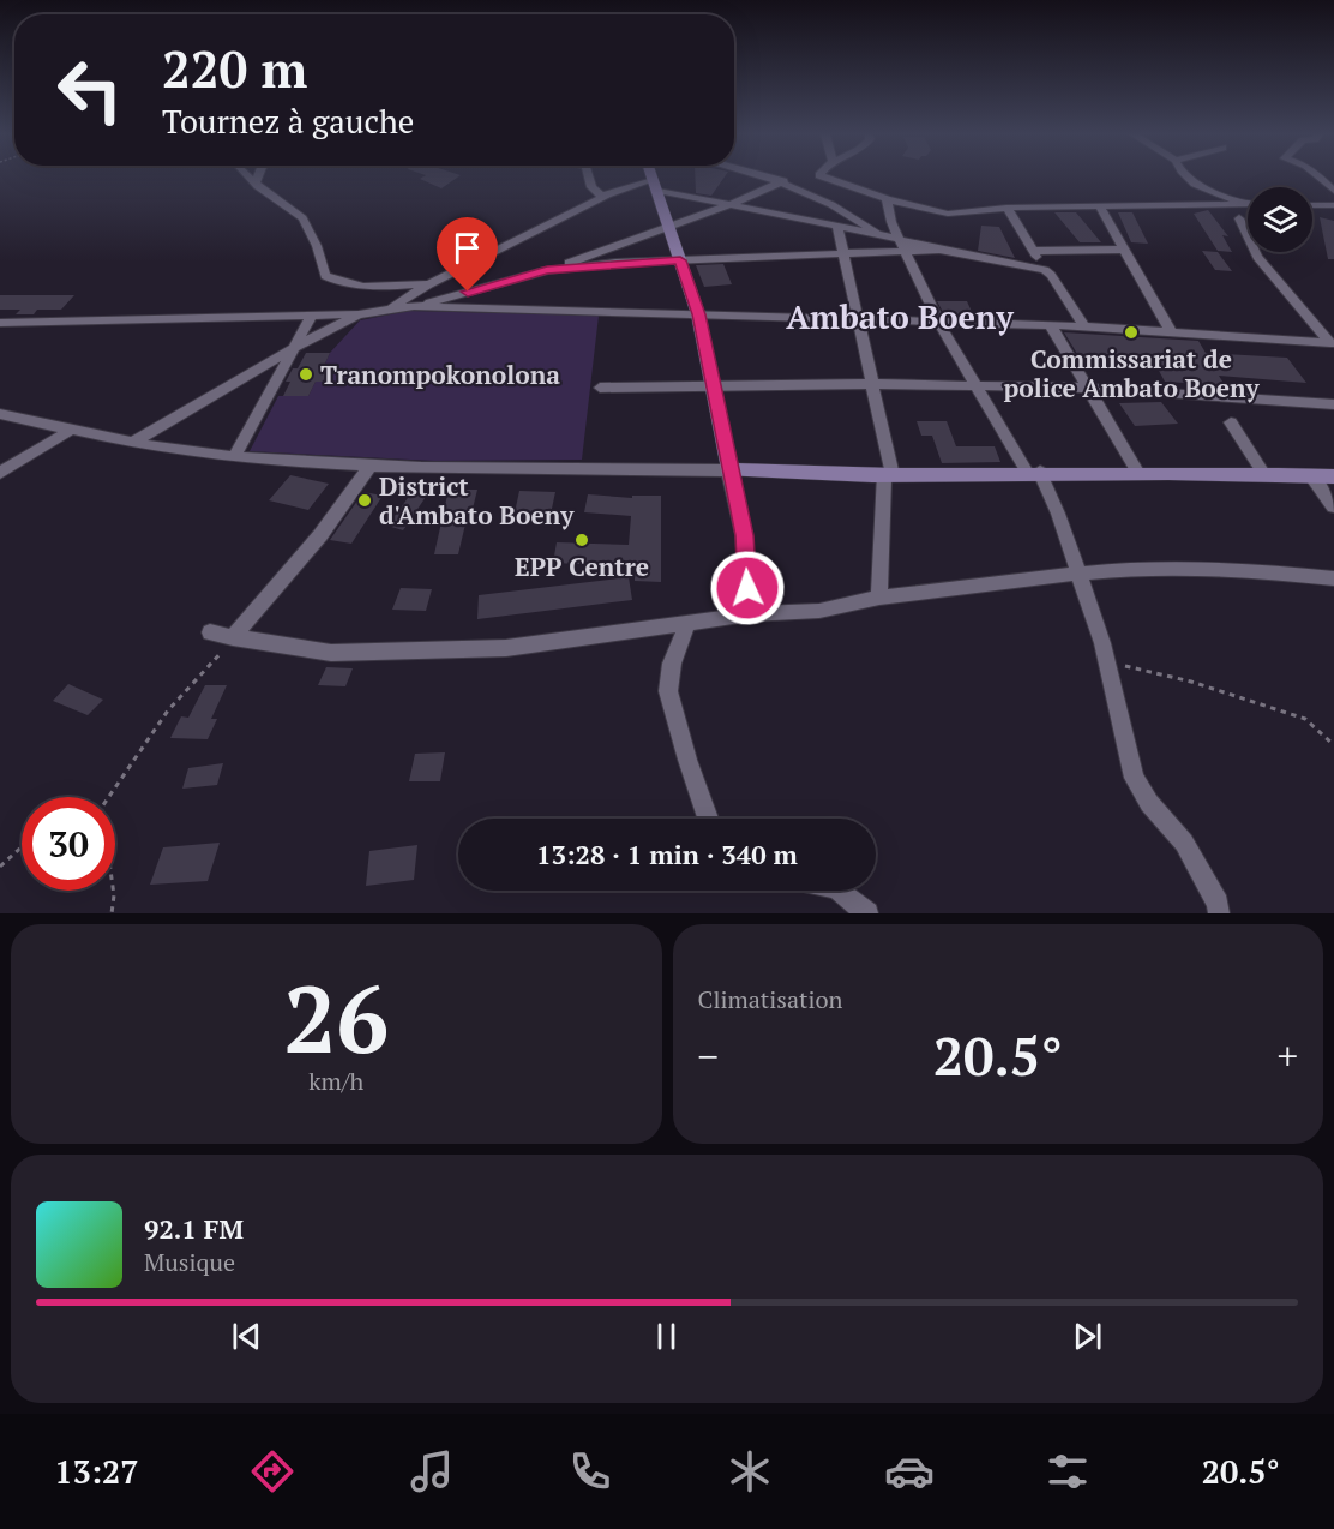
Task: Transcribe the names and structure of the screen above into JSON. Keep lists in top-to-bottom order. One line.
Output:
{"districts":["Ambato Boeny"],"places":["Commissariat de police Ambato Boeny","Tranompokonolona","District d'Ambato Boeny","EPP Centre"],"page":{"turn":["220 m","Tournez à gauche"],"limit":"30","trip":"13:28 · 1 min · 340 m","tile":[["26","km/h"],"Climatisation"],"heat":["−","20.5°","+"],"song":["92.1 FM","Musique"],"tabs":["13:27","20.5°"]}}
